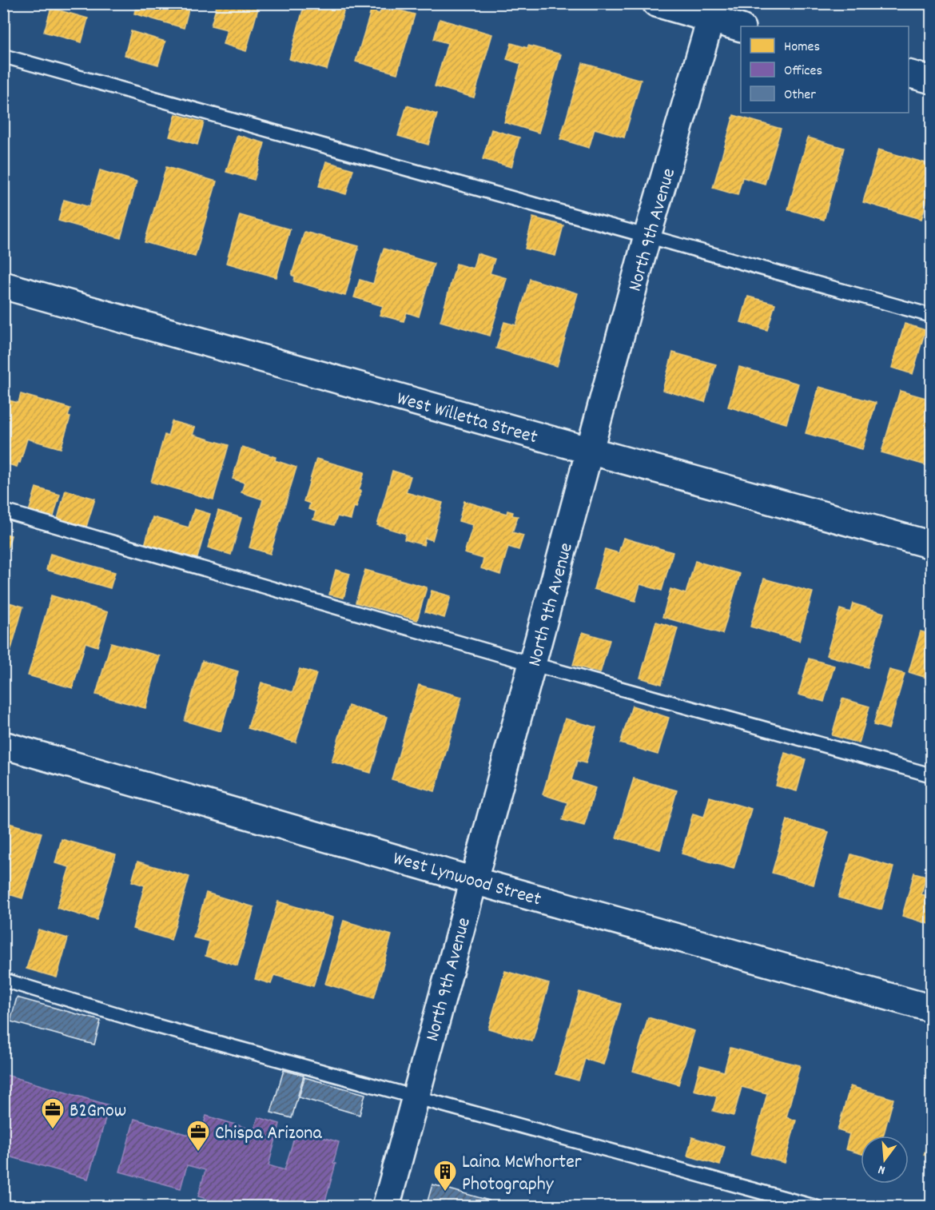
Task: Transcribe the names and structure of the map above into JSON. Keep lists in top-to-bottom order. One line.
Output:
{"streets":{"street":["North 9th Avenue","West Willetta Street","West Lynwood Street"]},"crossings":[["North 9th Avenue","West Willetta Street"],["North 9th Avenue","West Lynwood Street"]],"places":{"office":["B2Gnow","Chispa Arizona"],"building":["Laina McWhorter Photography"]},"legend":["Homes","Offices","Other"],"north":"bottom"}
